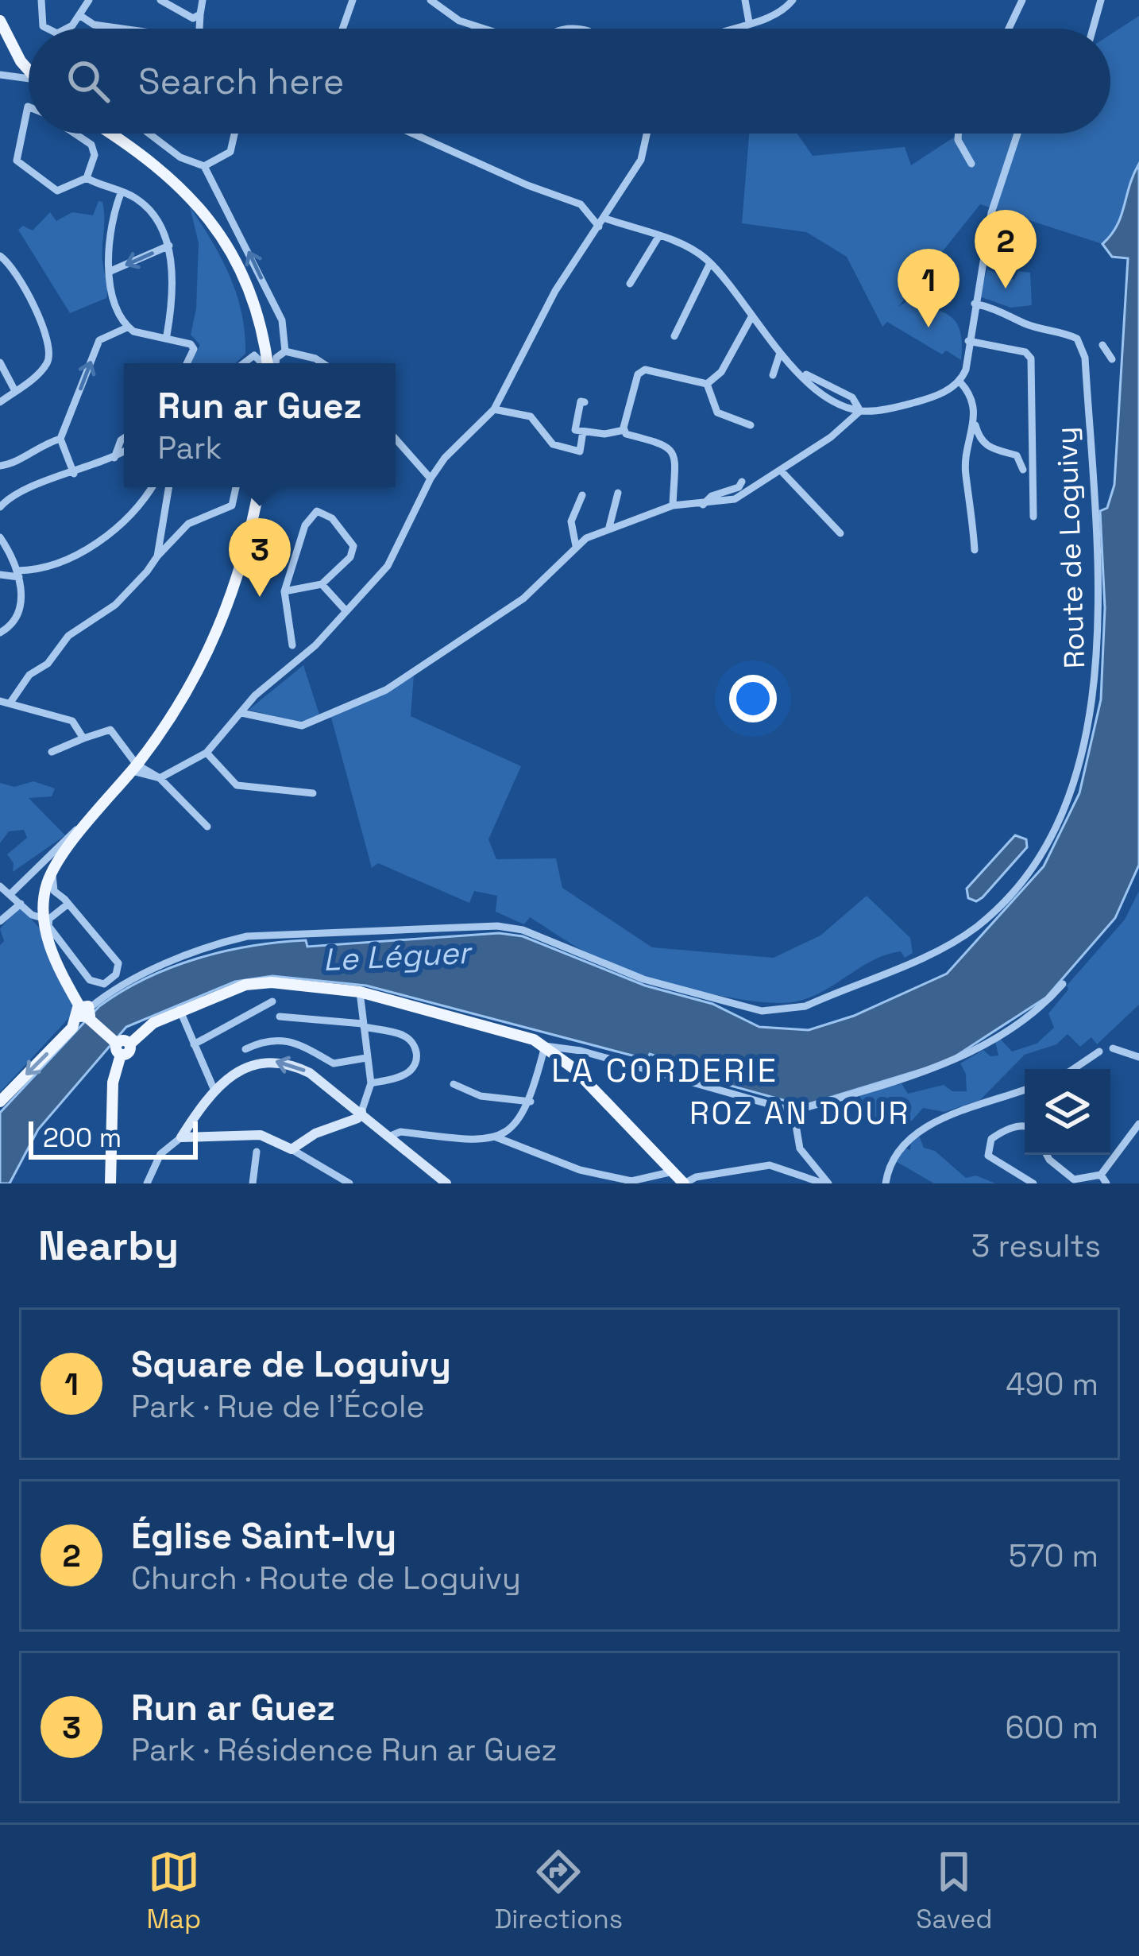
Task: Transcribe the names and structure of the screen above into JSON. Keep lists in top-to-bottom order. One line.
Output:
{"streets":{"street":["Route de Loguivy"]},"districts":["LA CORDERIE","ROZ AN DOUR"],"water":["Le Léguer"],"scale_bar":"200 m","page":{"search":"Search here","pins":["2","1","3"],"popup":["Run ar Guez","Park"],"scale":"200 m","heading":["Nearby","3 results"],"list":[{"mark":"1","name":"Square de Loguivy","note":"Park · Rue de l'École","value":"490 m"},{"mark":"2","name":"Église Saint-Ivy","note":"Church · Route de Loguivy","value":"570 m"},{"mark":"3","name":"Run ar Guez","note":"Park · Résidence Run ar Guez","value":"600 m"}],"nav":["Map","Directions","Saved"]}}
